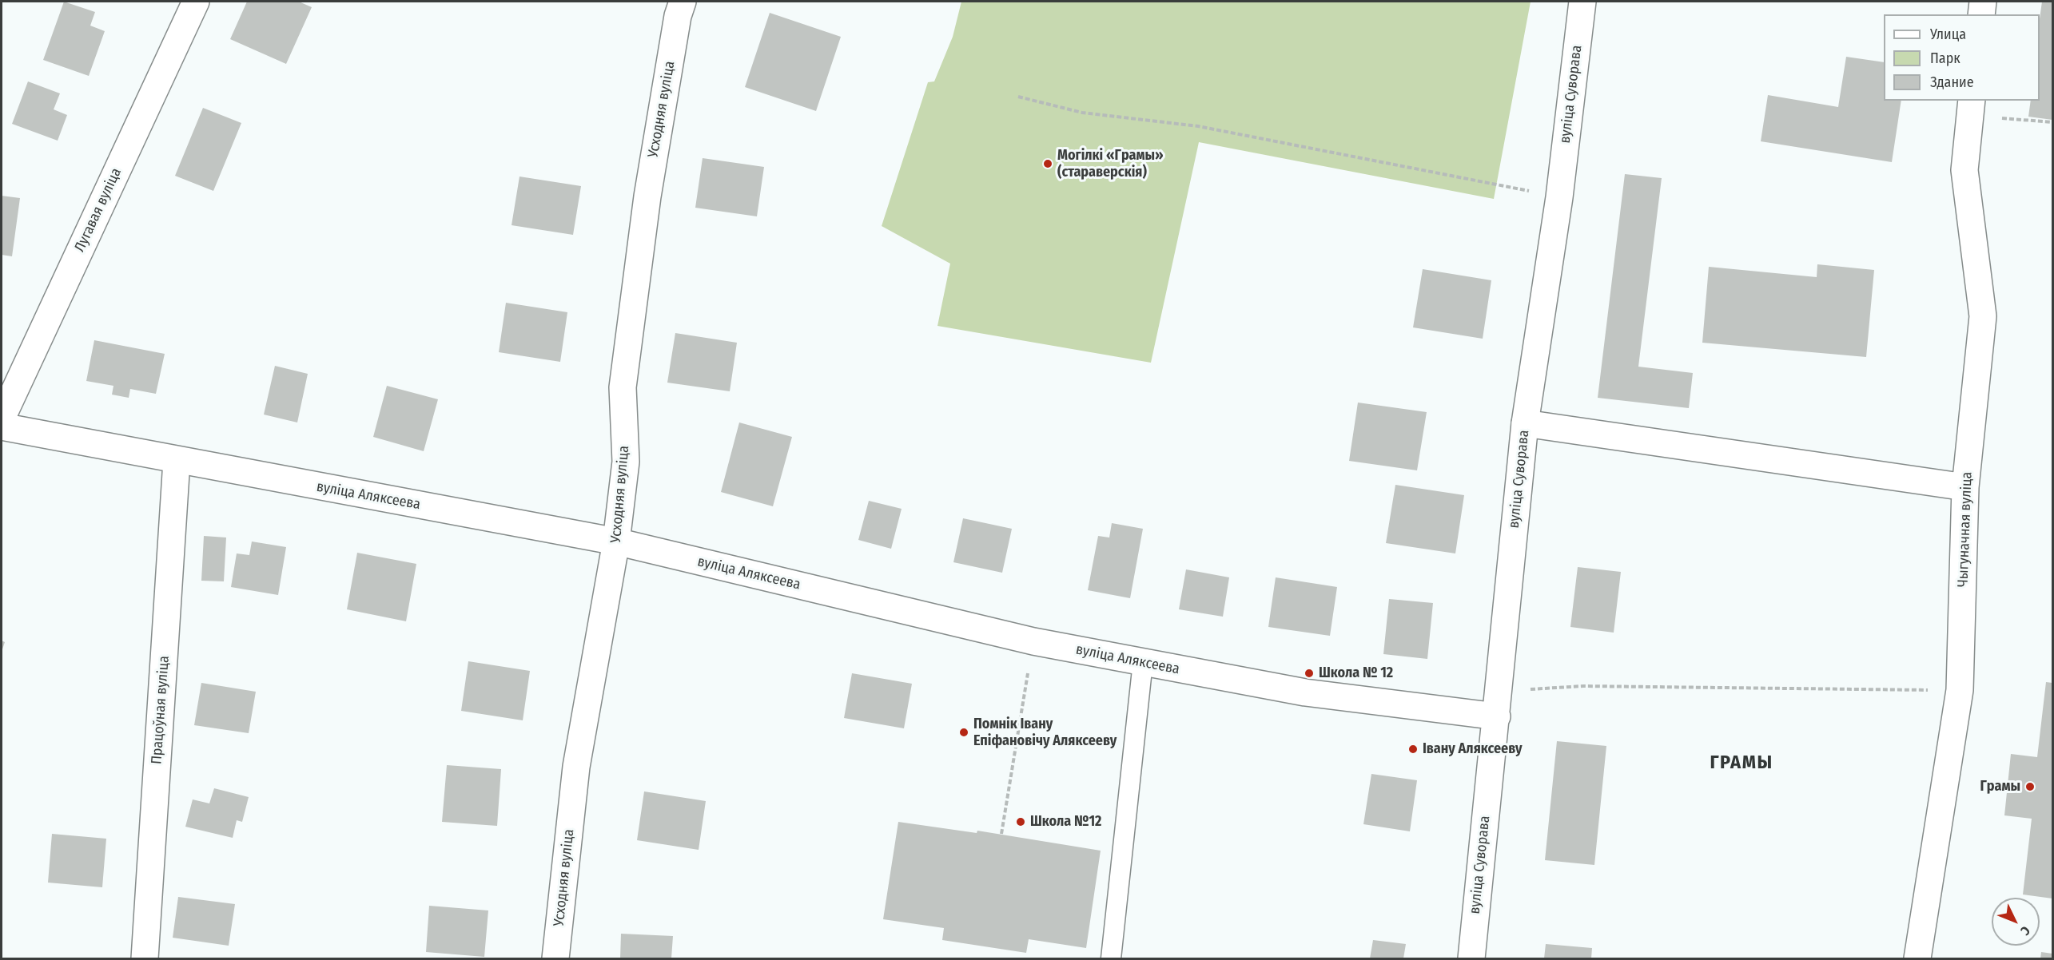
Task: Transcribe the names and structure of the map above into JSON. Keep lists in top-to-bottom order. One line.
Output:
{"streets":{"street":["вуліца Суворава","Усходняя вуліца","Лугавая вуліца","вуліца Аляксеева","Чыгуначная вуліца","Працоўная вуліца"]},"crossings":[["вуліца Суворава","вуліца Аляксеева"],["Усходняя вуліца","вуліца Аляксеева"],["вуліца Аляксеева","Працоўная вуліца"]],"districts":["ГРАМЫ"],"places":["Могілкі «Грамы» (стараверскія)","Школа № 12","Помнік Івану Епіфановічу Аляксееву","Івану Аляксееву","Грамы","Школа №12"],"legend":["Улица","Парк","Здание"],"north":"bottom right"}
